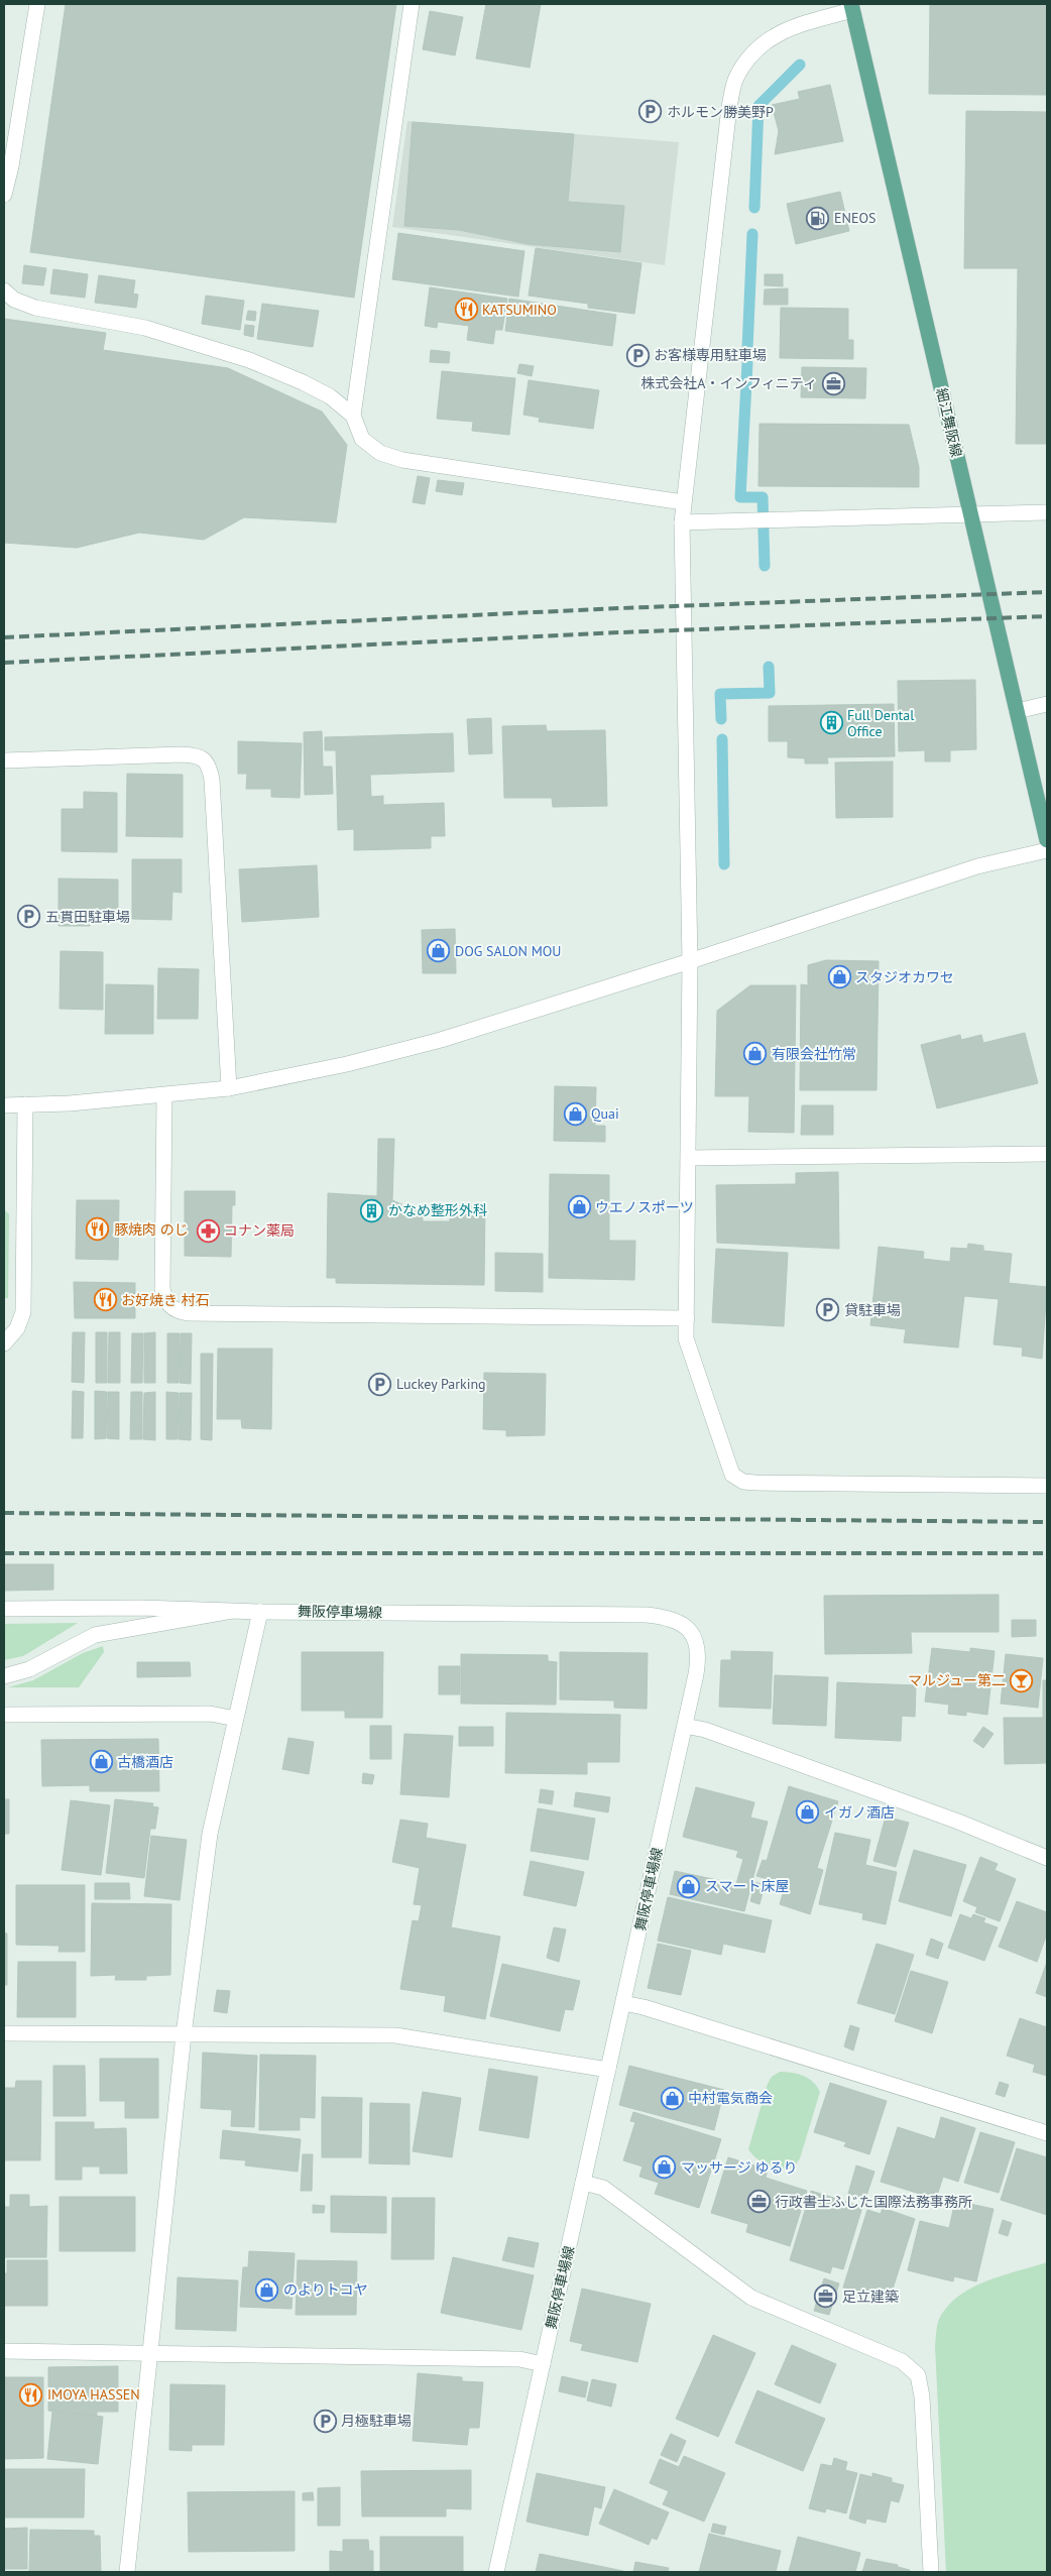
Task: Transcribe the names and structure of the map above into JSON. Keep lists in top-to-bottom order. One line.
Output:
{"streets":{"main road":["細江舞阪線"],"street":["舞阪停車場線"]},"places":{"parking":["ホルモン勝美野P","お客様専用駐車場","五貫田駐車場","貸駐車場","Luckey Parking","月極駐車場"],"fuel station":["ENEOS"],"restaurant":["KATSUMINO","豚焼肉 のじ","お好焼き 村石","IMOYA HASSEN"],"office":["株式会社A・インフィニティ","行政書士ふじた国際法務事務所","足立建築"],"building":["Full Dental Office","かなめ整形外科"],"shop":["DOG SALON MOU","スタジオカワセ","有限会社竹常","Quai","ウエノスポーツ","古橋酒店","イガノ酒店","スマート床屋","中村電気商会","マッサージ ゆるり","のよりトコヤ"],"pharmacy":["コナン薬局"],"bar":["マルジュー第二"]}}
